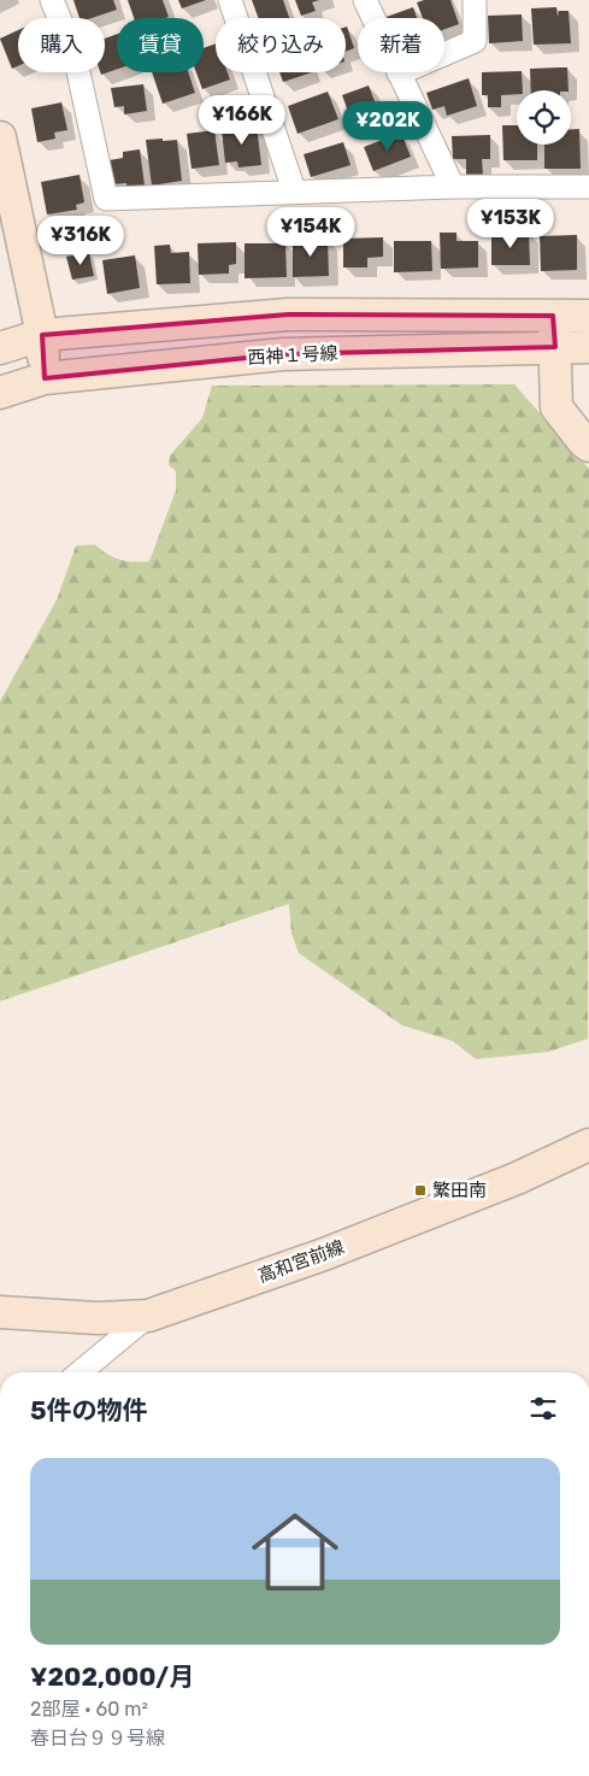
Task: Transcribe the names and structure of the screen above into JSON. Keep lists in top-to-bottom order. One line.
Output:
{"streets":{"street":["西神１号線","高和宮前線"]},"places":{"transit":["繁田南"]},"page":{"chip":["購入","賃貸","絞り込み","新着"],"price":["¥166K","¥202K","¥153K","¥154K","¥316K"],"heading":"5件の物件","list":[{"name":"¥202,000/月","note":"2部屋 · 60 m² · 春日台９９号線"}]}}
